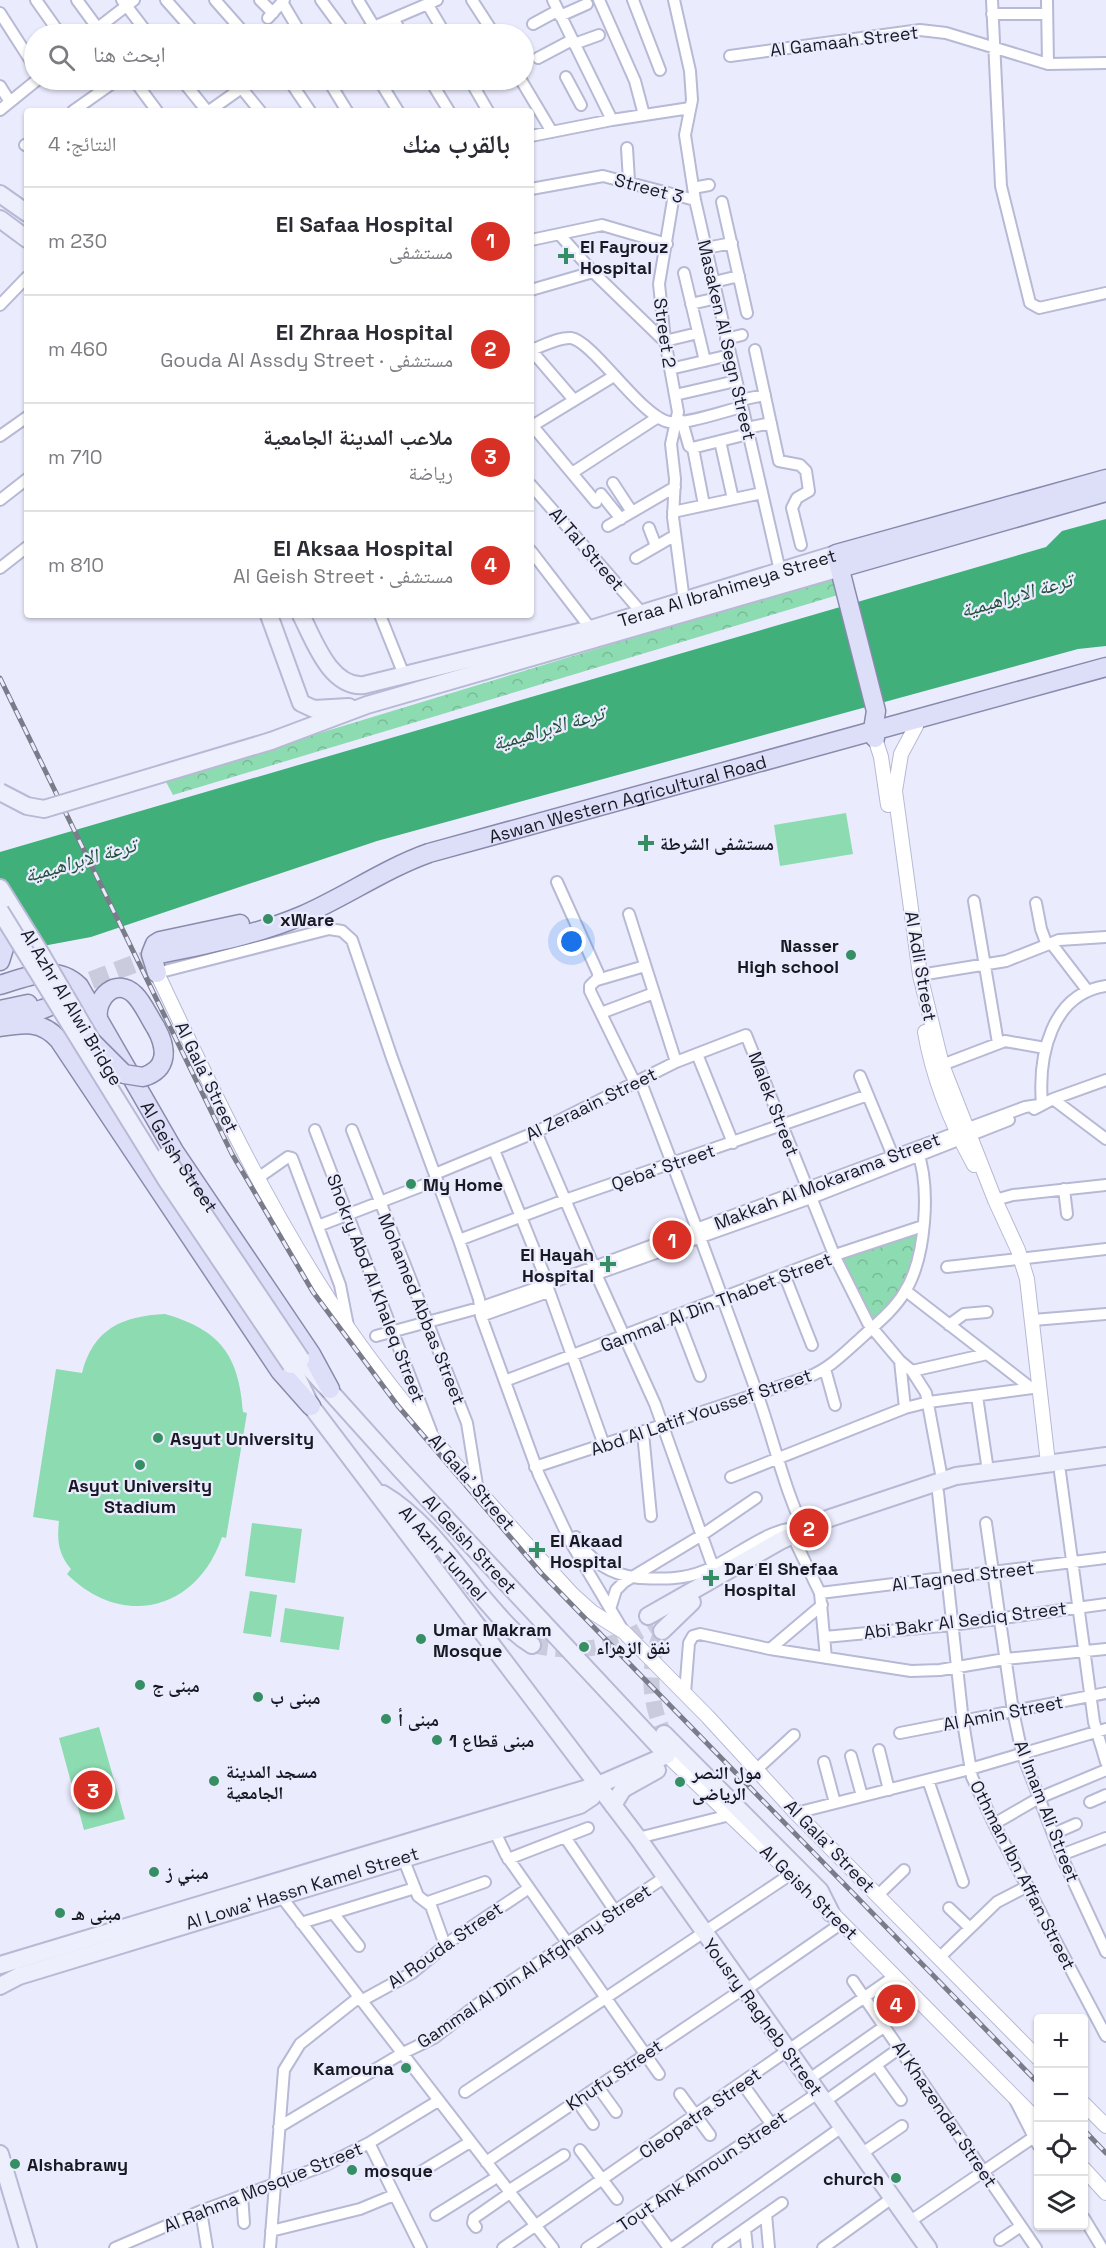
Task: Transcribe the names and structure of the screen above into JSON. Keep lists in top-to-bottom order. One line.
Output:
{"streets":{"main road":["Teraa Al Ibrahimeya Street","Aswan Western Agricultural Road","Al Azhr Al Alwi Bridge","Al Geish Street","Al Azhr Tunnel","Al Lowa' Hassn Kamel Street","Yousry Ragheb Street"],"street":["Al Gamaah Street","Street 3","Street 2","Masaken Al Segn Street","Al Tal Street","Al Adli Street","Al Gala' Street","Al Zeraain Street","Malek Street","Qeba' Street","Makkah Al Mokarama Street","Shokry Abd Al Khaleq Street","Gammal Al Din Thabet Street","Mohamed Abbas Street","Abd Al Latif Youssef Street","Al Tagned Street","Abi Bakr Al Sediq Street","Al Amin Street","Al Imam Ali Street","Othman Ibn Affan Street","Al Rouda Street","Gammal Al Din Al Afghany Street","Khufu Street","Cleopatra Street","Al Khazendar Street","Tout Ank Amoun Street","Al Rahma Mosque Street"]},"crossings":[["Street 3","Street 2"],["Street 3","Masaken Al Segn Street"],["Masaken Al Segn Street","Teraa Al Ibrahimeya Street"],["Al Tal Street","Teraa Al Ibrahimeya Street"],["Aswan Western Agricultural Road","Al Adli Street"],["Aswan Western Agricultural Road","Al Gala' Street"],["Al Adli Street","Makkah Al Mokarama Street"],["Al Azhr Al Alwi Bridge","Al Geish Street"],["Al Gala' Street","Al Zeraain Street"],["Al Gala' Street","Qeba' Street"],["Al Gala' Street","Makkah Al Mokarama Street"],["Al Gala' Street","Shokry Abd Al Khaleq Street"],["Al Gala' Street","Gammal Al Din Thabet Street"],["Al Gala' Street","Mohamed Abbas Street"],["Al Gala' Street","Abd Al Latif Youssef Street"],["Al Zeraain Street","Malek Street"],["Al Zeraain Street","Shokry Abd Al Khaleq Street"],["Al Zeraain Street","Mohamed Abbas Street"],["Malek Street","Qeba' Street"],["Malek Street","Makkah Al Mokarama Street"],["Malek Street","Gammal Al Din Thabet Street"],["Malek Street","Abd Al Latif Youssef Street"],["Malek Street","Othman Ibn Affan Street"],["Al Geish Street","Al Azhr Tunnel"],["Al Geish Street","Al Lowa' Hassn Kamel Street"],["Al Geish Street","Yousry Ragheb Street"],["Al Geish Street","Khufu Street"],["Al Geish Street","Cleopatra Street"],["Makkah Al Mokarama Street","Shokry Abd Al Khaleq Street"],["Makkah Al Mokarama Street","Mohamed Abbas Street"],["Makkah Al Mokarama Street","Abd Al Latif Youssef Street"],["Gammal Al Din Thabet Street","Abd Al Latif Youssef Street"],["Al Tagned Street","Al Imam Ali Street"],["Al Tagned Street","Othman Ibn Affan Street"],["Abi Bakr Al Sediq Street","Al Imam Ali Street"],["Abi Bakr Al Sediq Street","Othman Ibn Affan Street"],["Al Amin Street","Al Imam Ali Street"],["Al Amin Street","Othman Ibn Affan Street"],["Al Lowa' Hassn Kamel Street","Yousry Ragheb Street"],["Al Rouda Street","Gammal Al Din Al Afghany Street"],["Al Rouda Street","Al Rahma Mosque Street"],["Gammal Al Din Al Afghany Street","Yousry Ragheb Street"],["Yousry Ragheb Street","Khufu Street"],["Yousry Ragheb Street","Cleopatra Street"],["Yousry Ragheb Street","Tout Ank Amoun Street"],["Cleopatra Street","Al Khazendar Street"]],"water":["ترعة الابراهيمية"],"places":{"health":["El Fayrouz Hospital","مستشفى الشرطة","El Hayah Hospital","El Akaad Hospital","Dar El Shefaa Hospital"],"other":["xWare","Nasser High school","My Home","Asyut University","Asyut University Stadium","Umar Makram Mosque","نفق الزهراء","مبنى ج","مبنى ب","مبنى أ","مبنى قطاع 1","مسجد المدينة الجامعية","مول النصر الرياضى","مبني ز","مبنى هـ","Kamouna","Alshabrawy","mosque","church"]},"page":{"search":"ابحث هنا","heading":["بالقرب منك","النتائج: 4"],"list":[{"mark":"1","name":"El Safaa Hospital","note":"مستشفى","value":"230 m"},{"mark":"2","name":"El Zhraa Hospital","note":"مستشفى · Gouda Al Assdy Street","value":"460 m"},{"mark":"3","name":"ملاعب المدينة الجامعية","note":"رياضة","value":"710 m"},{"mark":"4","name":"El Aksaa Hospital","note":"مستشفى · Al Geish Street","value":"810 m"}],"pins":["1","2","3","4"],"map_buttons":["+","−"]}}
